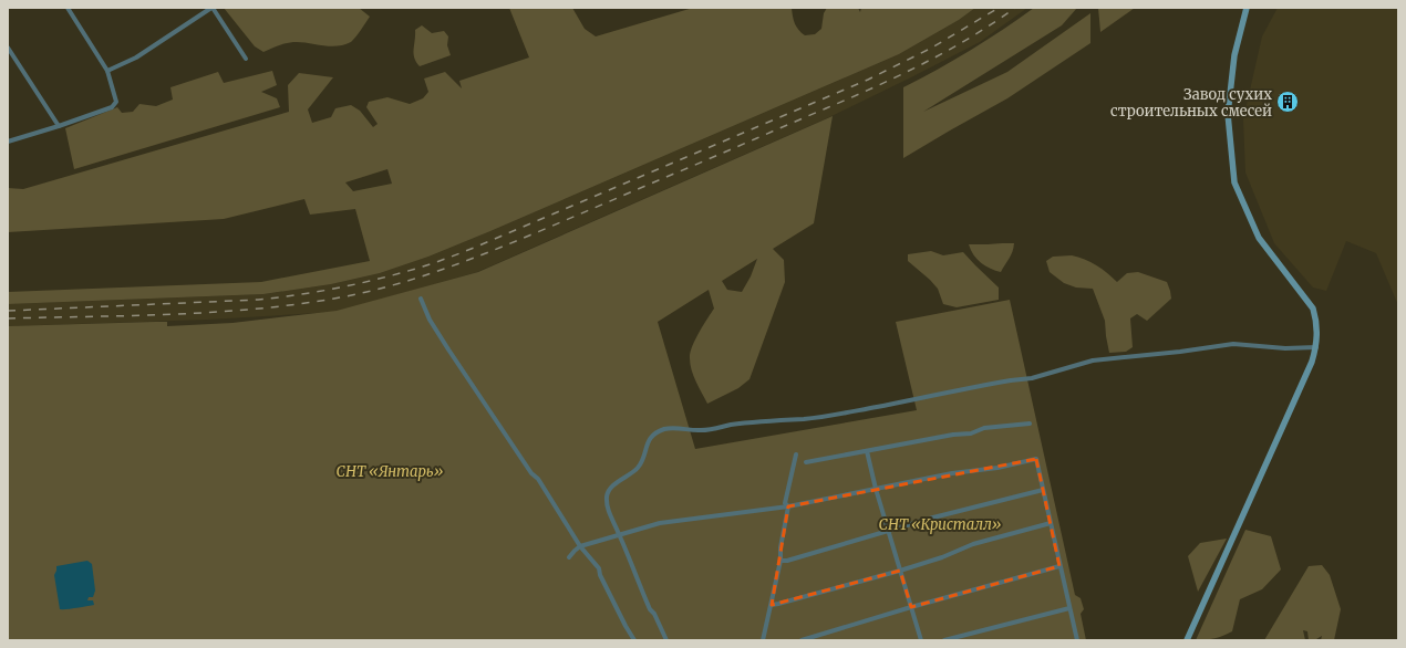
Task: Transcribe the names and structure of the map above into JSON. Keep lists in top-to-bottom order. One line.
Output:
{"parks":["СНТ «Янтарь»","СНТ «Кристалл»"],"places":{"building":["Завод сухих строительных смесей"]}}
